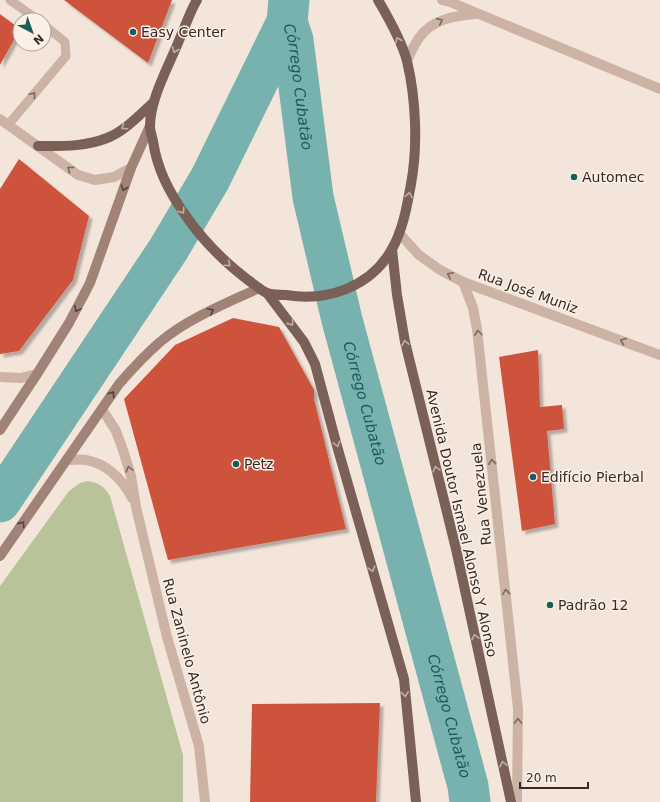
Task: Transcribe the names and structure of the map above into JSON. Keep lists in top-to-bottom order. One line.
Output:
{"streets":{"main road":["Avenida Doutor Ismael Alonso Y Alonso"],"street":["Rua José Muniz","Rua Venezuela","Rua Zaninelo Antônio"]},"crossings":[["Rua José Muniz","Rua Venezuela"]],"one_way":["Rua José Muniz","Rua Venezuela"],"water":["Córrego Cubatão"],"places":["Easy Center","Automec","Petz","Edifício Pierbal","Padrão 12"],"scale_bar":"20 m","north":"bottom right"}
